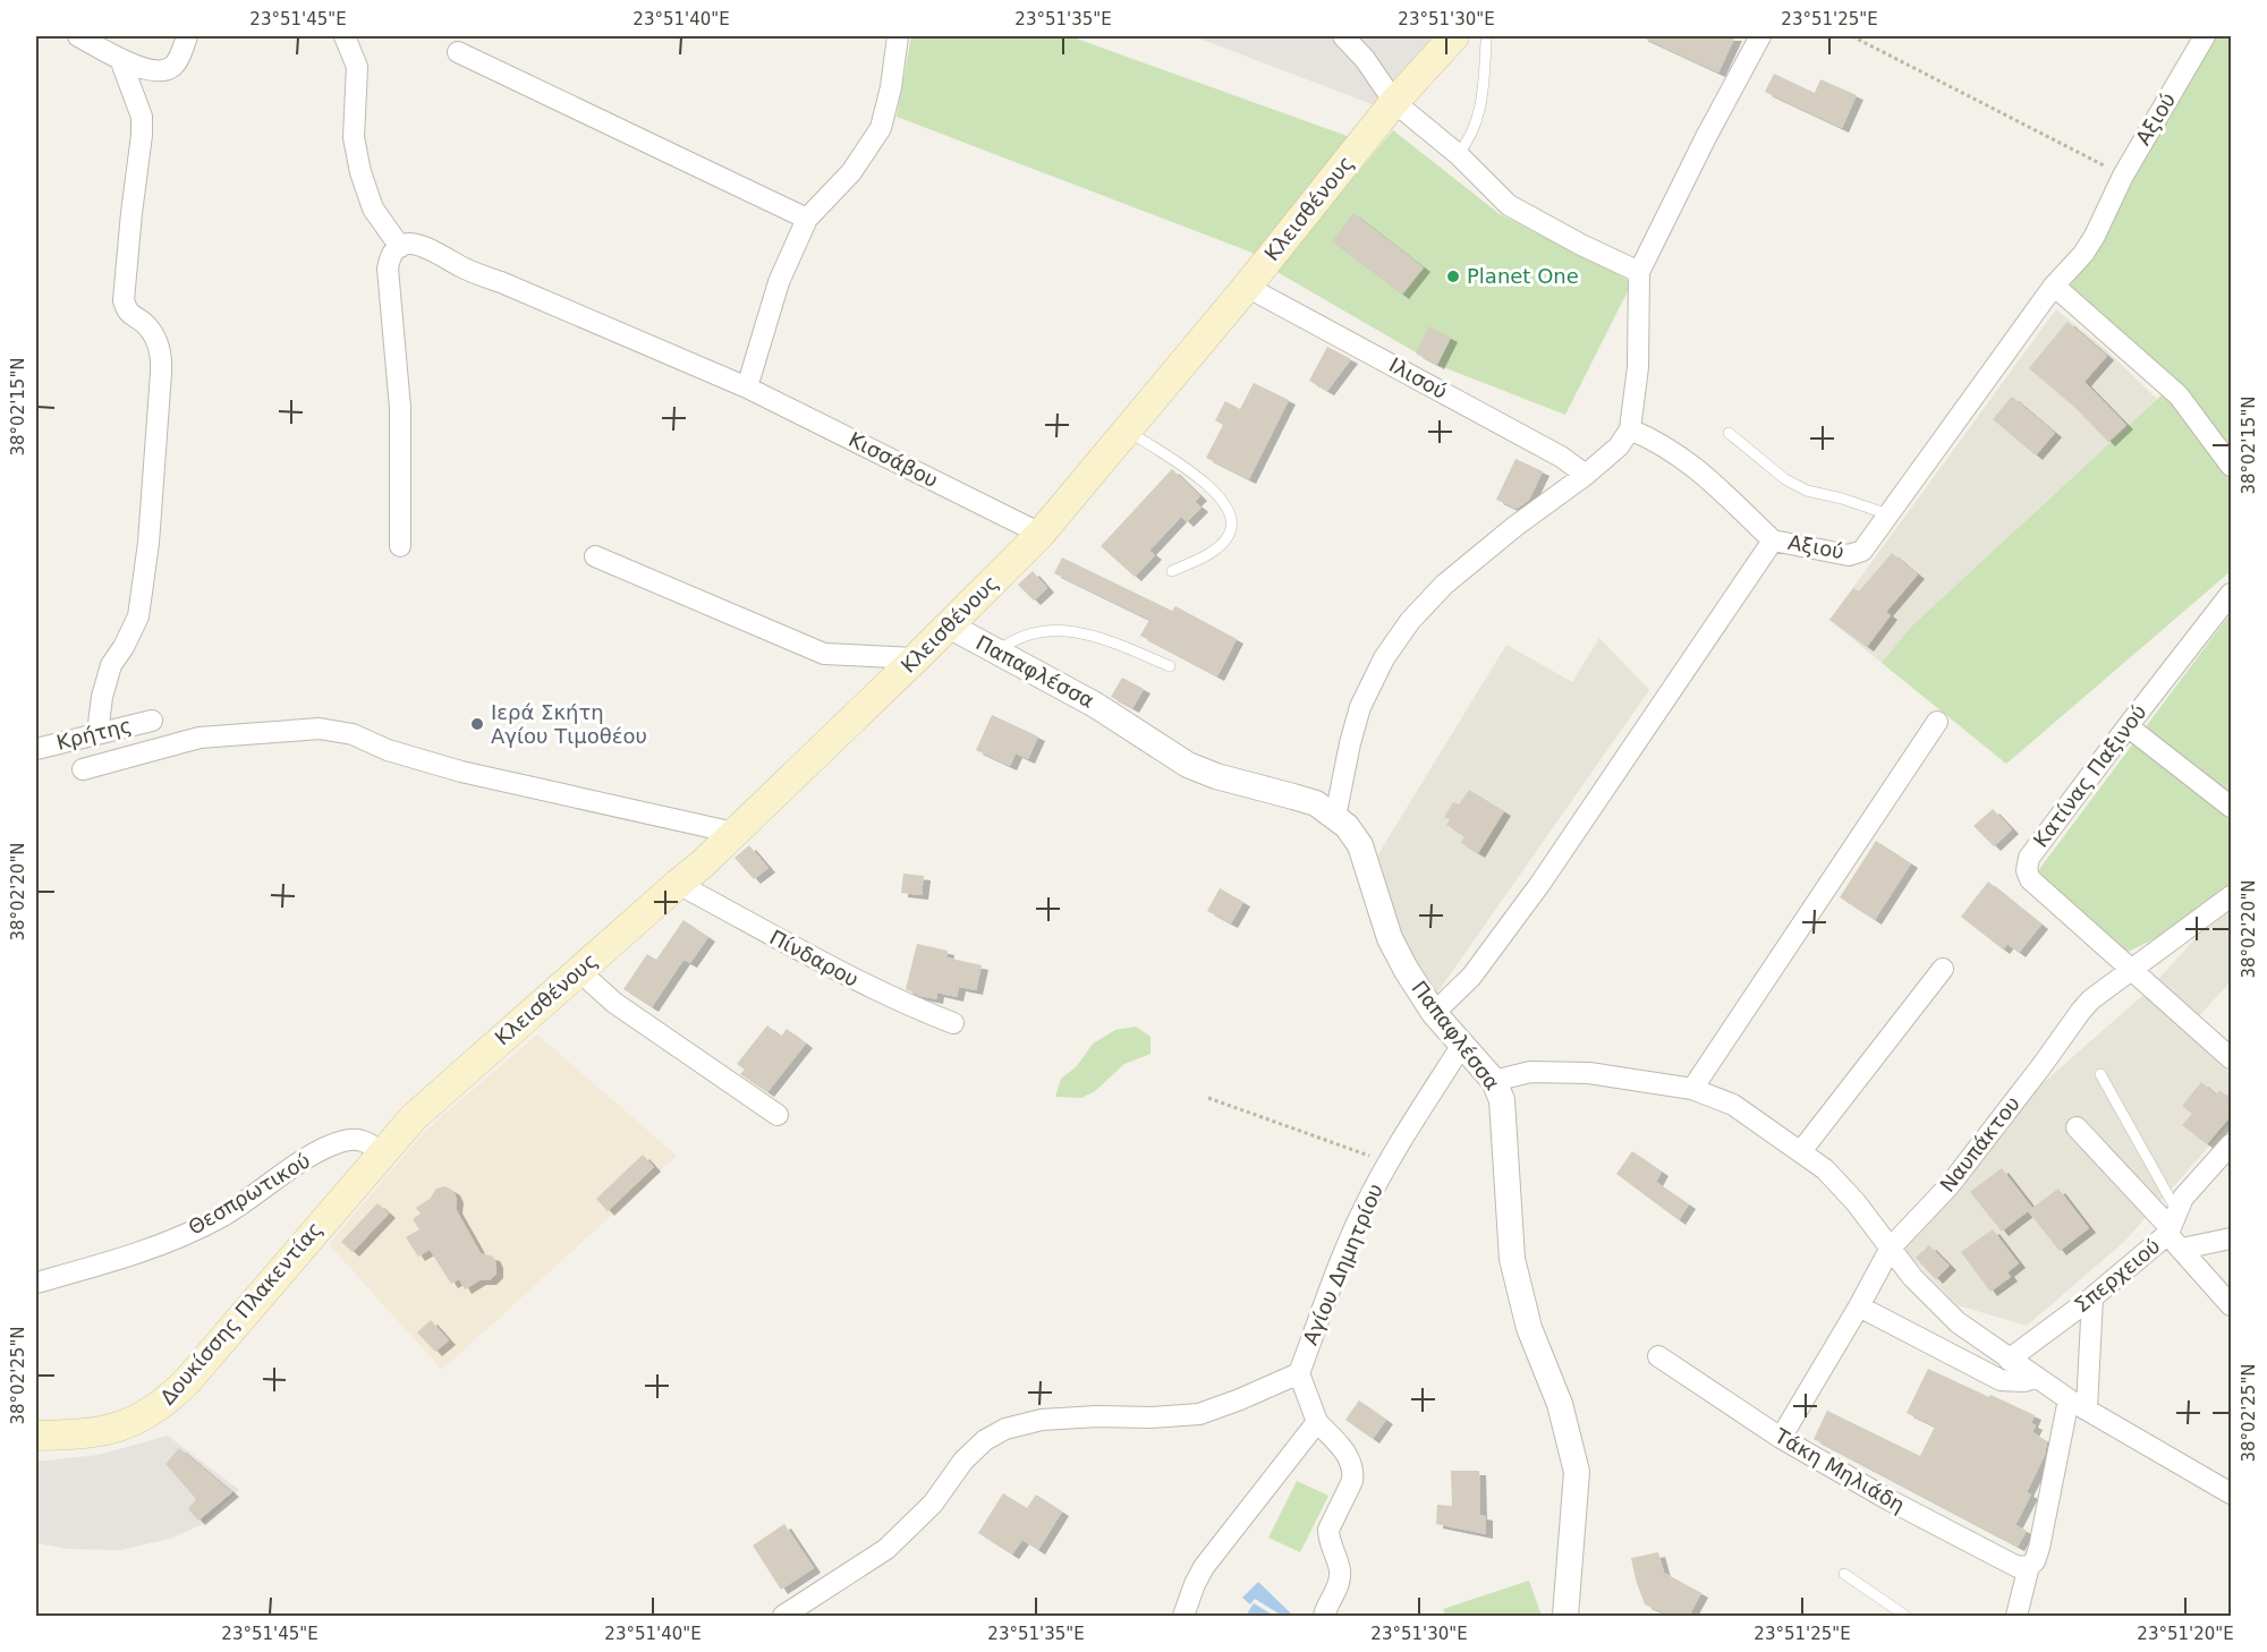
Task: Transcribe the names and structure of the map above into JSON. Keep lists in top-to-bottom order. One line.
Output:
{"streets":{"main road":["Κλεισθένους","Δουκίσσης Πλακεντίας"],"street":["Αξιού","Ιλισού","Κισσάβου","Παπαφλέσσα","Κρήτης","Κατίνας Παξινού","Πίνδαρου","Ναυπάκτου","Θεσπρωτικού","Αγίου Δημητρίου","Σπερχειού","Τάκη Μηλιάδη"]},"crossings":[["Αξιού","Παπαφλέσσα"],["Κλεισθένους","Ιλισού"],["Κλεισθένους","Κισσάβου"],["Κλεισθένους","Παπαφλέσσα"],["Κλεισθένους","Πίνδαρου"],["Κλεισθένους","Θεσπρωτικού"],["Κλεισθένους","Δουκίσσης Πλακεντίας"],["Παπαφλέσσα","Αγίου Δημητρίου"],["Κατίνας Παξινού","Ναυπάκτου"],["Ναυπάκτου","Τάκη Μηλιάδη"],["Θεσπρωτικού","Δουκίσσης Πλακεντίας"]],"places":["Planet One","Ιερά Σκήτη Αγίου Τιμοθέου"],"coordinates":["23°51'45\"E","23°51'40\"E","23°51'35\"E","23°51'30\"E","23°51'25\"E","38°02'15\"N","38°02'20\"N","38°02'25\"N","23°51'20\"E"]}
